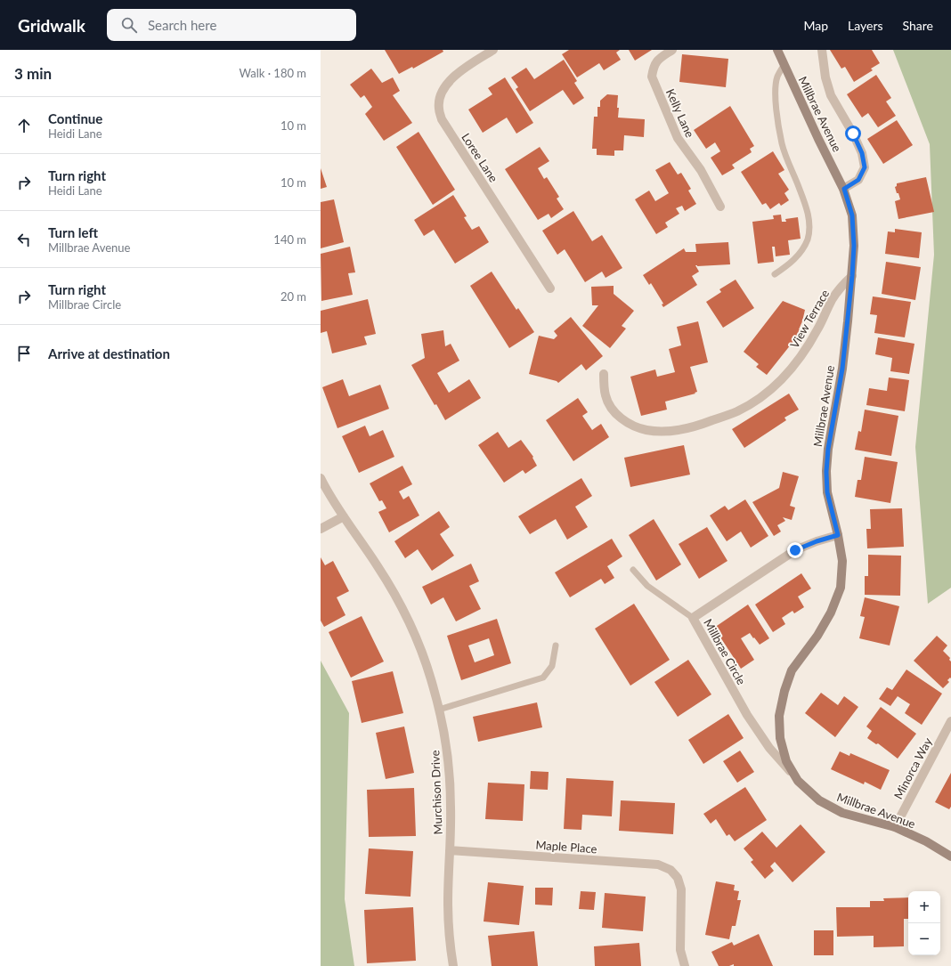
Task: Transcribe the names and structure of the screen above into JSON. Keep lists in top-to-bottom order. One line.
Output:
{"streets":{"street":["Kelly Lane","Millbrae Avenue","Loree Lane","View Terrace","Millbrae Circle","Minorca Way","Murchison Drive","Maple Place"]},"crossings":[["Millbrae Avenue","View Terrace"],["Millbrae Avenue","Millbrae Circle"],["Millbrae Avenue","Minorca Way"],["Murchison Drive","Maple Place"]],"page":{"header":"Gridwalk","search":"Search here","nav":["Map","Layers","Share"],"heading":["3 min","Walk · 180 m"],"list":[["Continue","Heidi Lane","10 m"],["Turn right","Heidi Lane","10 m"],["Turn left","Millbrae Avenue","140 m"],["Turn right","Millbrae Circle","20 m"],"Arrive at destination"],"map_buttons":["+","−"]}}
